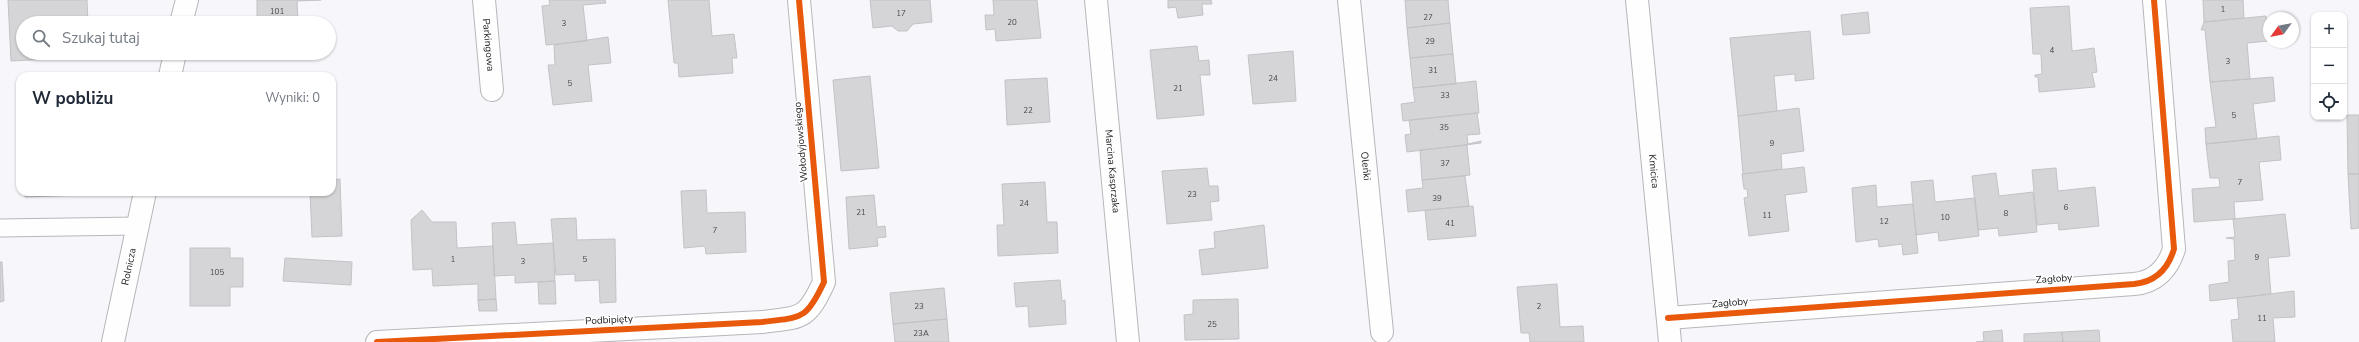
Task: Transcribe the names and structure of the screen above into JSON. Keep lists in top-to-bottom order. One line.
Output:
{"streets":{"street":["Parkingowa","Wołodyjowskiego","Oleńki","Marcina Kasprzaka","Kmicica","Rolnicza","Zagłoby","Podbipięty"]},"crossings":[["Wołodyjowskiego","Podbipięty"],["Kmicica","Zagłoby"]],"house_numbers":["1","101","17","27","20","3","29","4","3","31","24","5","21","33","22","5","35","9","37","7","23","39","24","6","21","8","11","10","12","41","7","9","1","5","3","105","23","2","11","25","23A"],"north":"bottom left","page":{"map_buttons":["+","−"],"search":"Szukaj tutaj","heading":["W pobliżu","Wyniki: 0"]}}
